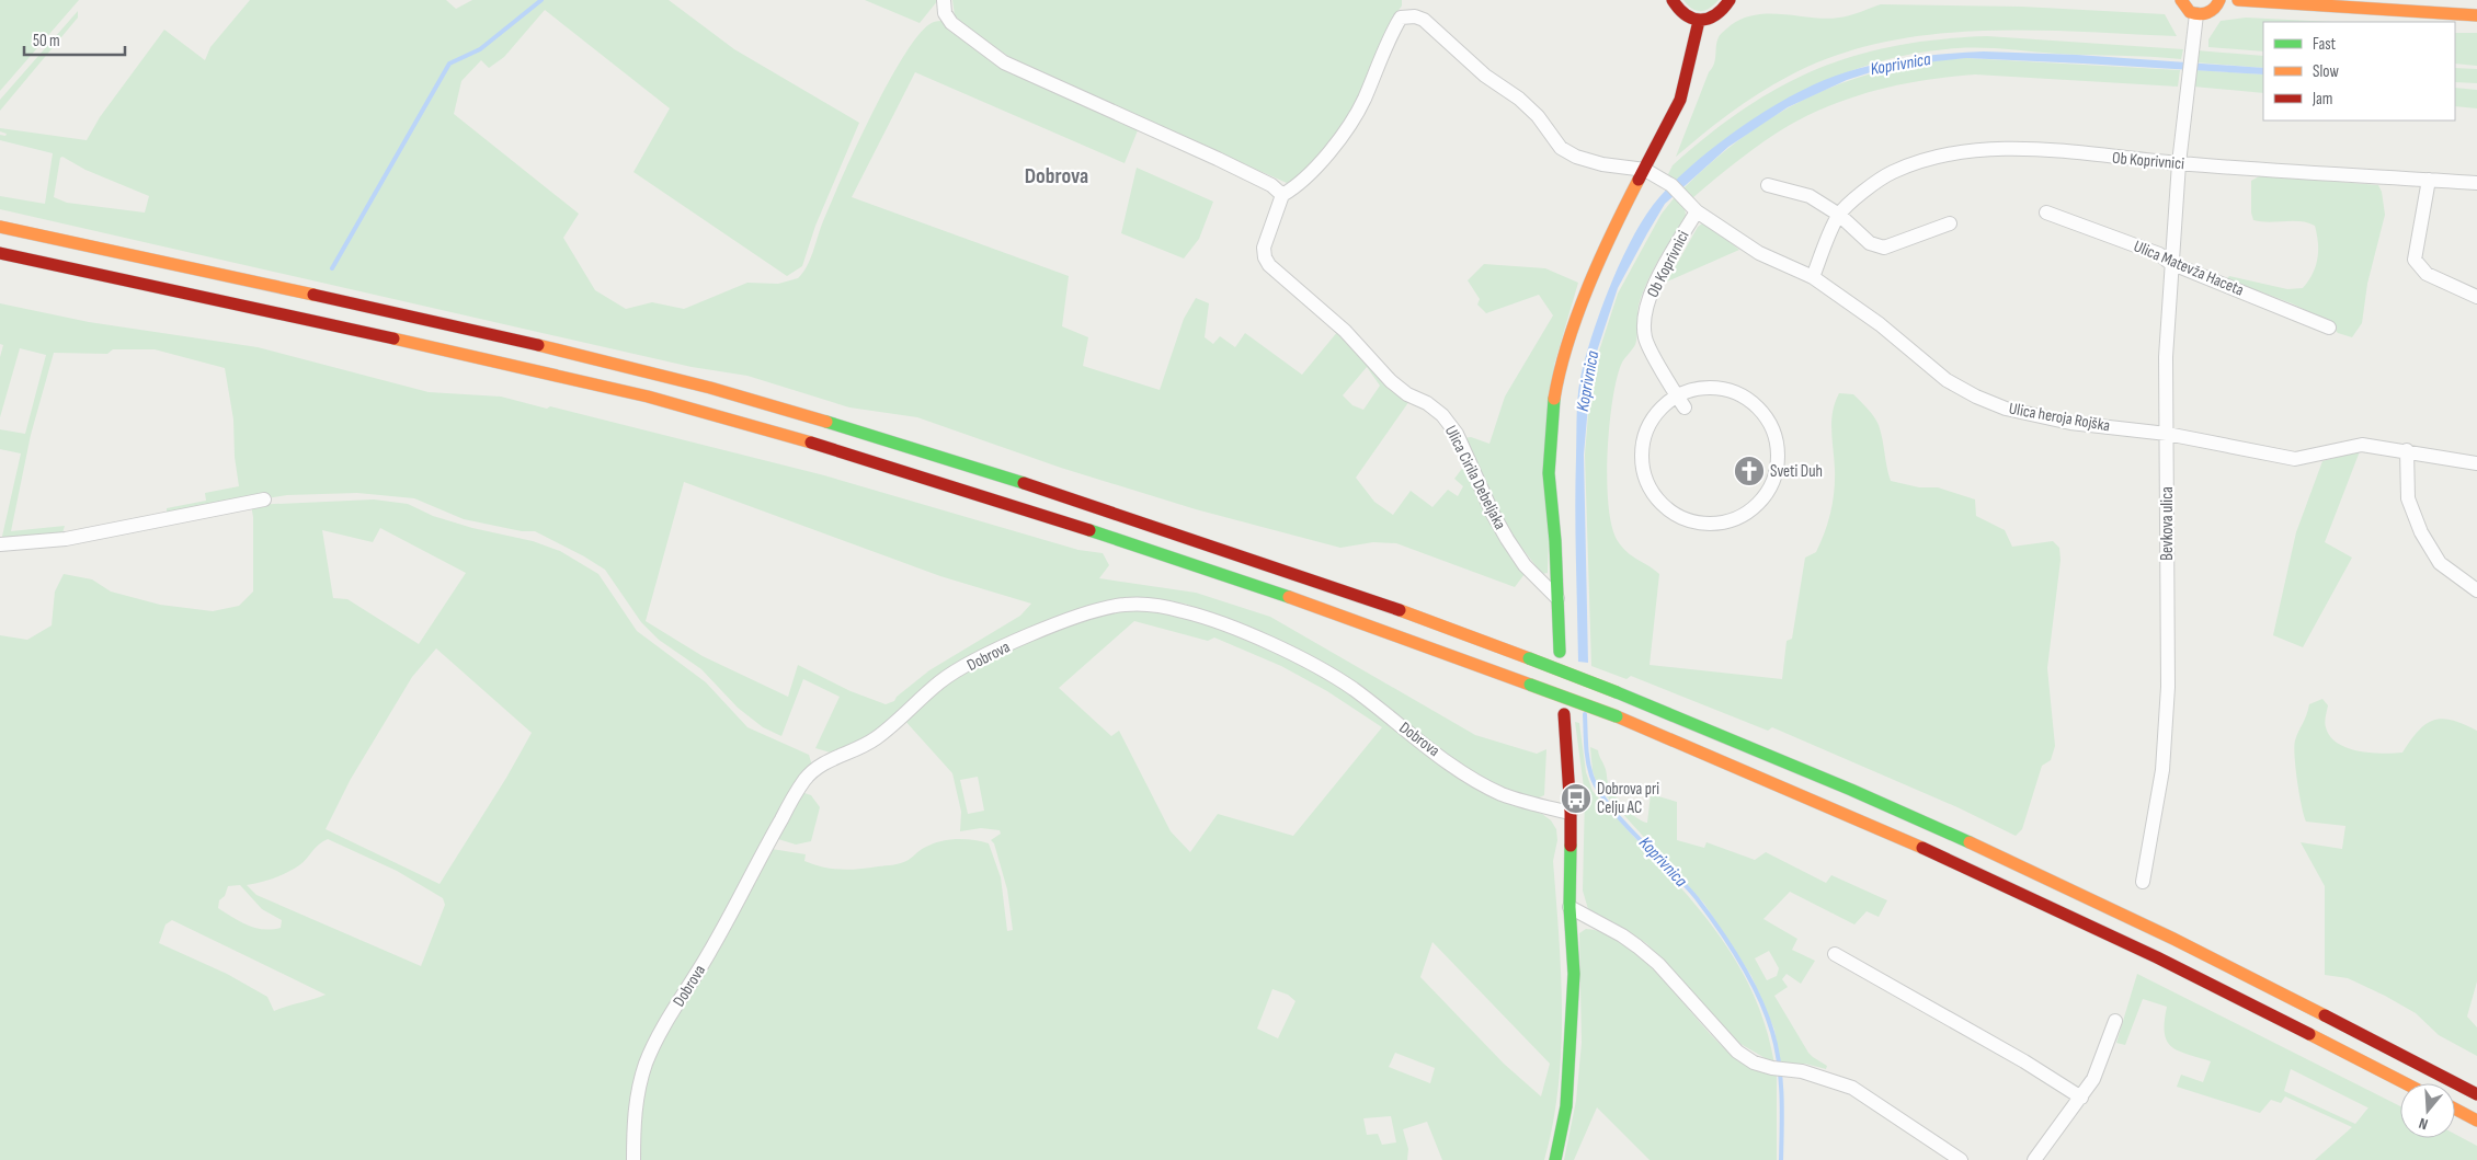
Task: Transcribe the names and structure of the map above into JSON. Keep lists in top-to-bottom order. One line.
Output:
{"streets":{"street":["Ob Koprivnici","Ulica Matevža Haceta","Ulica heroja Rojška","Ulica Cirila Debeljaka","Bevkova ulica","Dobrova"]},"crossings":[["Ob Koprivnici","Ulica heroja Rojška"],["Ob Koprivnici","Bevkova ulica"],["Ulica Matevža Haceta","Bevkova ulica"],["Ulica heroja Rojška","Bevkova ulica"]],"districts":["Dobrova"],"water":["Koprivnica"],"places":{"church":["Sveti Duh"],"bus stop":["Dobrova pri Celju AC"]},"legend":["Fast","Slow","Jam"],"scale_bar":"50 m","north":"bottom"}
